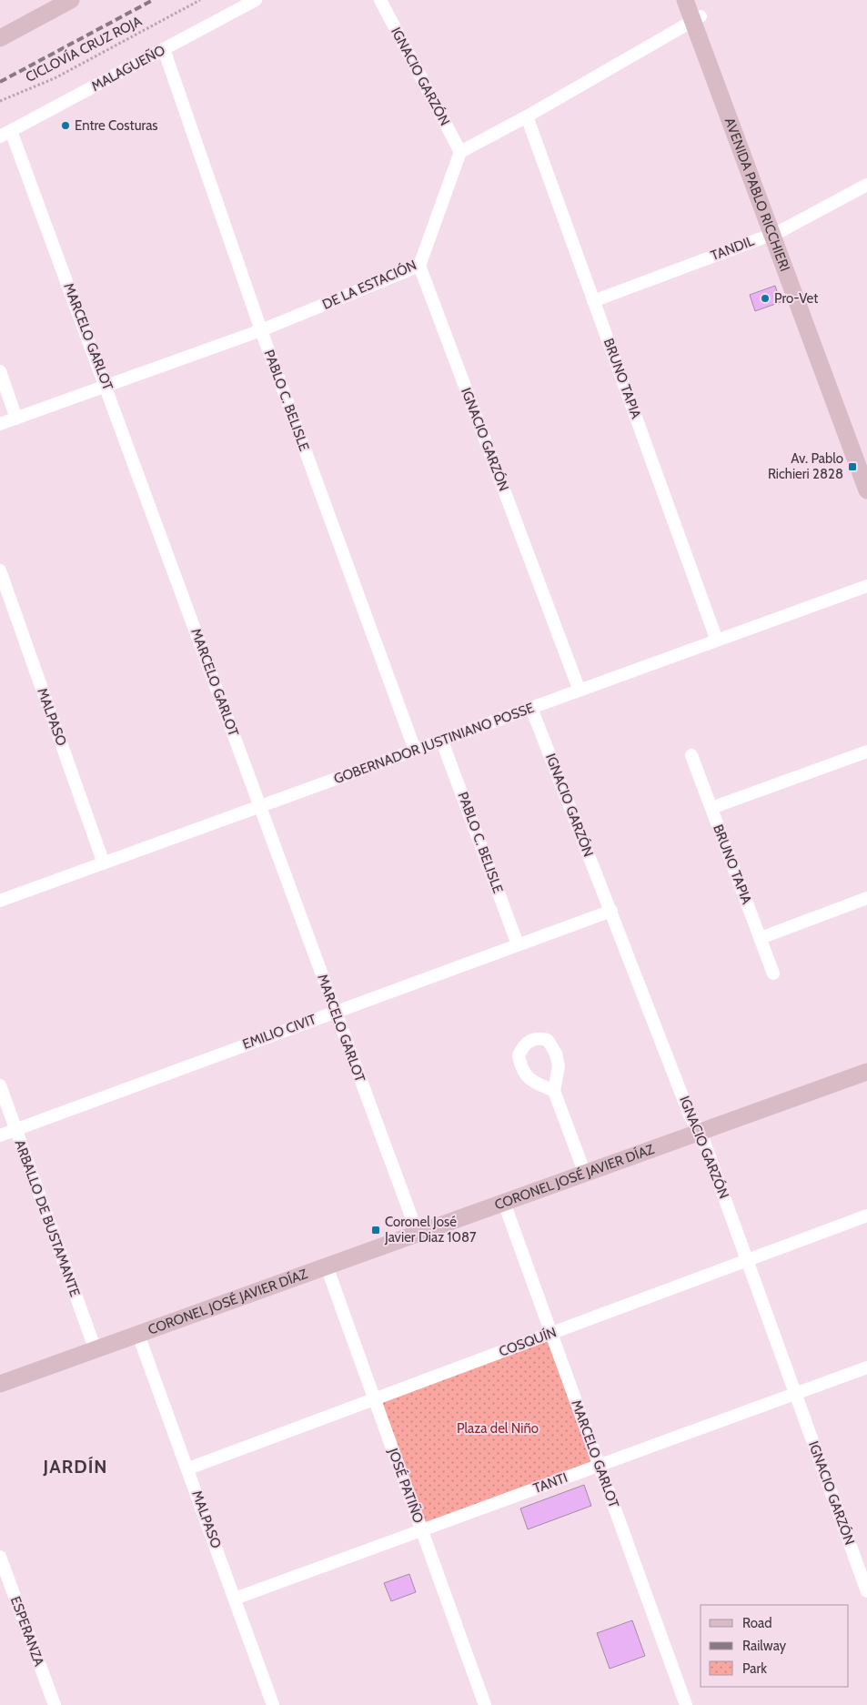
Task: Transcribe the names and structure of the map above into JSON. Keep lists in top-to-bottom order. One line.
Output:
{"streets":{"main road":["AVENIDA PABLO RICCHIERI","CORONEL JOSÉ JAVIER DÍAZ"],"street":["MALAGUEÑO","IGNACIO GARZÓN","TANDIL","DE LA ESTACIÓN","MARCELO GARLOT","BRUNO TAPIA","PABLO C. BELISLE","MALPASO","GOBERNADOR JUSTINIANO POSSE","EMILIO CIVIT","ARBALLO DE BUSTAMANTE","COSQUÍN","TANTI","JOSÉ PATIÑO","ESPERANZA"],"path":["CICLOVÍA CRUZ ROJA"]},"crossings":[["MALAGUEÑO","MARCELO GARLOT"],["MALAGUEÑO","PABLO C. BELISLE"],["IGNACIO GARZÓN","DE LA ESTACIÓN"],["IGNACIO GARZÓN","GOBERNADOR JUSTINIANO POSSE"],["IGNACIO GARZÓN","EMILIO CIVIT"],["IGNACIO GARZÓN","CORONEL JOSÉ JAVIER DÍAZ"],["IGNACIO GARZÓN","COSQUÍN"],["IGNACIO GARZÓN","TANTI"],["AVENIDA PABLO RICCHIERI","TANDIL"],["TANDIL","BRUNO TAPIA"],["DE LA ESTACIÓN","MARCELO GARLOT"],["DE LA ESTACIÓN","PABLO C. BELISLE"],["MARCELO GARLOT","GOBERNADOR JUSTINIANO POSSE"],["MARCELO GARLOT","EMILIO CIVIT"],["MARCELO GARLOT","CORONEL JOSÉ JAVIER DÍAZ"],["MARCELO GARLOT","COSQUÍN"],["MARCELO GARLOT","TANTI"],["BRUNO TAPIA","GOBERNADOR JUSTINIANO POSSE"],["PABLO C. BELISLE","GOBERNADOR JUSTINIANO POSSE"],["PABLO C. BELISLE","EMILIO CIVIT"],["MALPASO","GOBERNADOR JUSTINIANO POSSE"],["MALPASO","CORONEL JOSÉ JAVIER DÍAZ"],["MALPASO","COSQUÍN"],["MALPASO","TANTI"],["EMILIO CIVIT","ARBALLO DE BUSTAMANTE"],["CORONEL JOSÉ JAVIER DÍAZ","ARBALLO DE BUSTAMANTE"],["CORONEL JOSÉ JAVIER DÍAZ","JOSÉ PATIÑO"],["COSQUÍN","JOSÉ PATIÑO"],["TANTI","JOSÉ PATIÑO"]],"districts":["JARDÍN"],"parks":["Plaza del Niño"],"places":{"other":["Entre Costuras","Pro-Vet"],"transit":["Av. Pablo Richieri 2828","Coronel José Javier Diaz 1087"]},"legend":["Road","Railway","Park"]}
